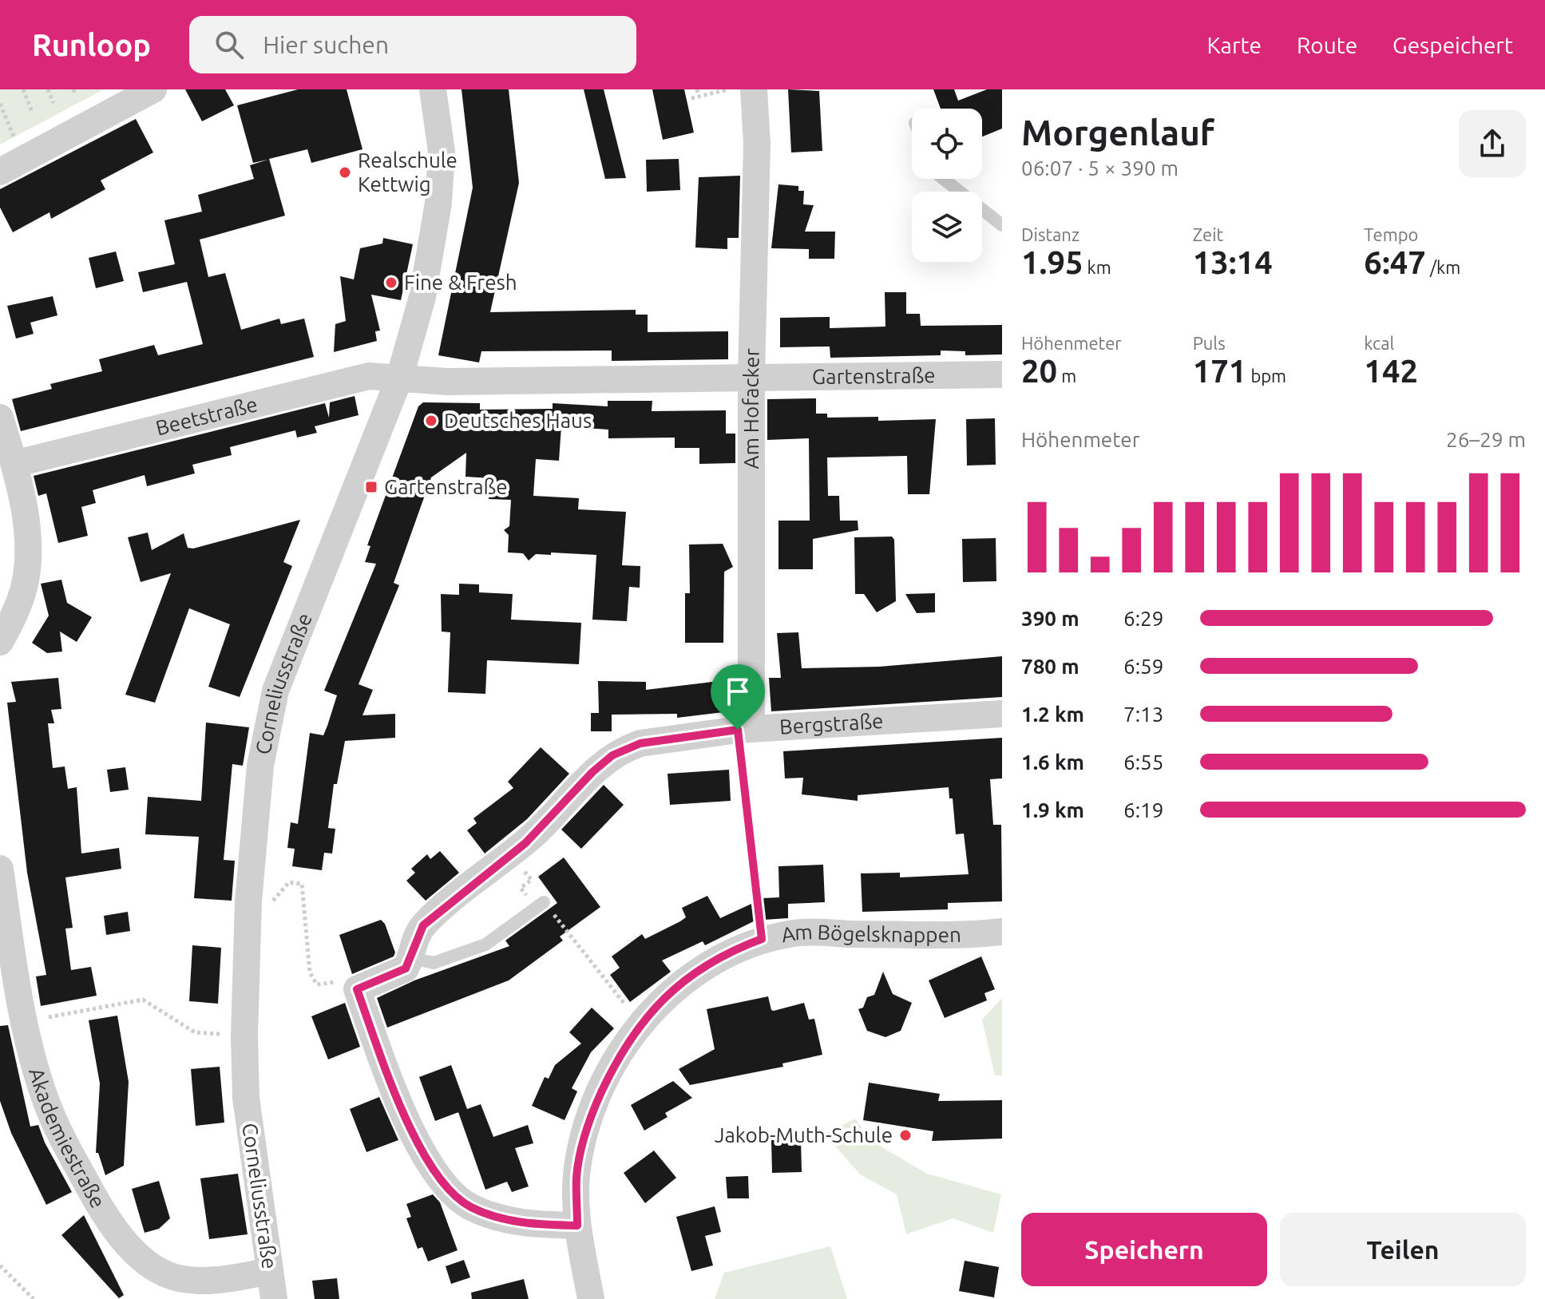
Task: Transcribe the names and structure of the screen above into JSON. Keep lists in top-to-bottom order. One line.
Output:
{"streets":{"street":["Gartenstraße","Am Hofacker","Beetstraße","Corneliusstraße","Bergstraße","Am Bögelsknappen","Akademiestraße"]},"crossings":[["Gartenstraße","Am Hofacker"],["Gartenstraße","Beetstraße"],["Gartenstraße","Corneliusstraße"],["Am Hofacker","Bergstraße"],["Beetstraße","Corneliusstraße"],["Corneliusstraße","Akademiestraße"]],"places":{"other":["Realschule Kettwig","Fine & Fresh","Deutsches Haus","Jakob-Muth-Schule"],"transit":["Gartenstraße"]},"page":{"header":"Runloop","search":"Hier suchen","nav":["Karte","Route","Gespeichert"],"heading":["Morgenlauf","06:07 · 5 × 390 m"],"stats":[["Distanz","1.95 km"],["Zeit","13:14"],["Tempo","6:47 /km"],["Höhenmeter","20 m"],["Puls","171 bpm"],["kcal","142"]],"chart":["Höhenmeter","26–29 m"],"list":[{"name":"390 m","note":"6:29"},{"name":"780 m","note":"6:59"},{"name":"1.2 km","note":"7:13"},{"name":"1.6 km","note":"6:55"},{"name":"1.9 km","note":"6:19"}],"buttons":["Speichern","Teilen"]}}
